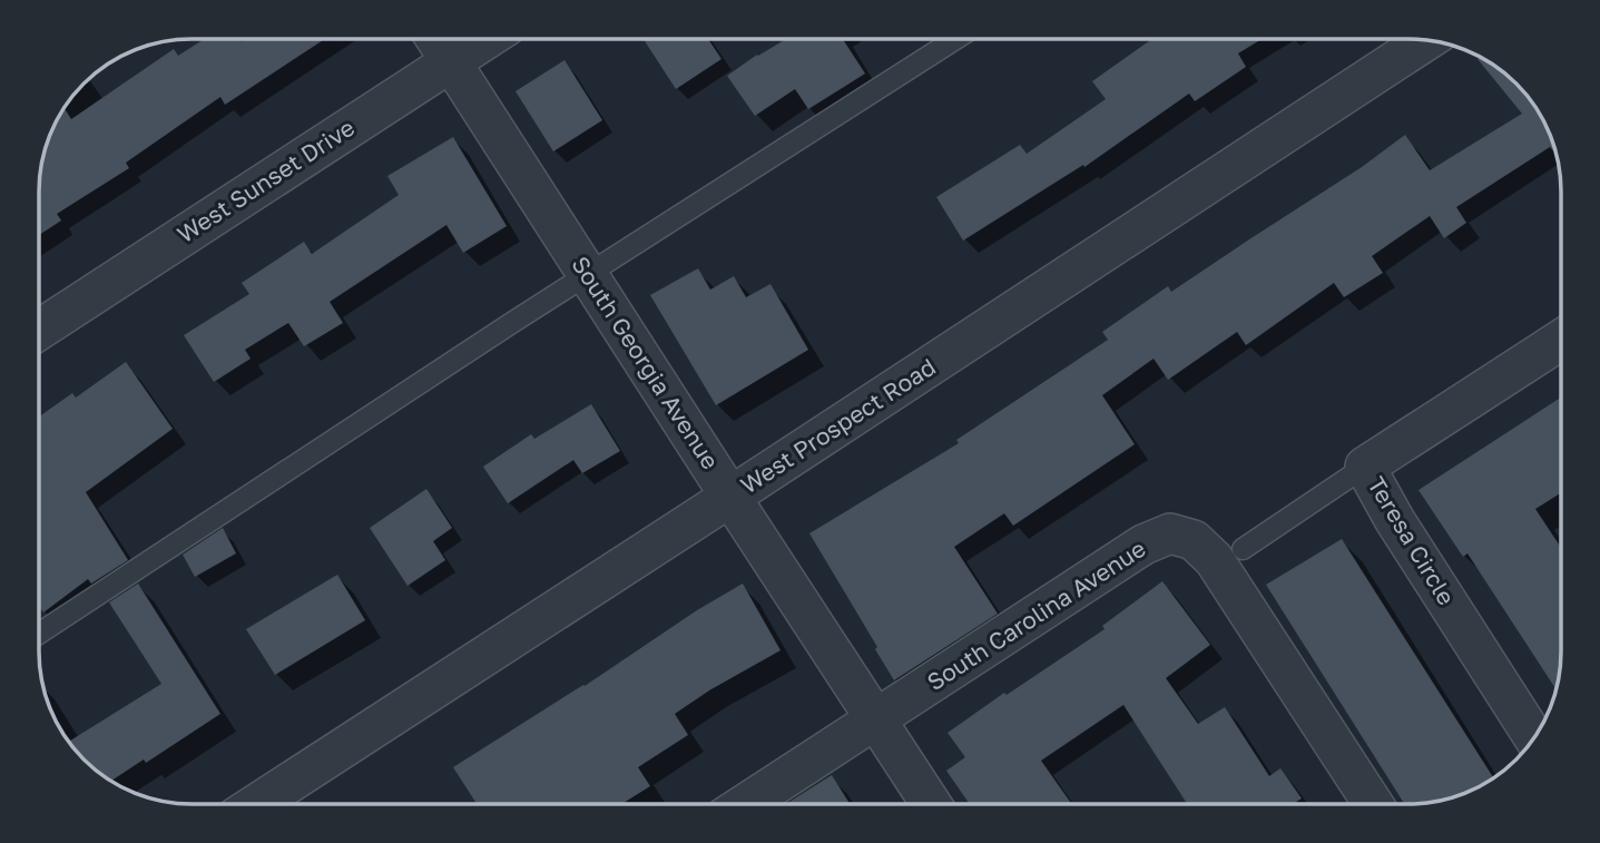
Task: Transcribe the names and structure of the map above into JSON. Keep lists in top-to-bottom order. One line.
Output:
{"streets":{"street":["West Sunset Drive","South Georgia Avenue","West Prospect Road","Teresa Circle","South Carolina Avenue"]},"crossings":[["West Sunset Drive","South Georgia Avenue"],["South Georgia Avenue","West Prospect Road"],["South Georgia Avenue","South Carolina Avenue"]]}
